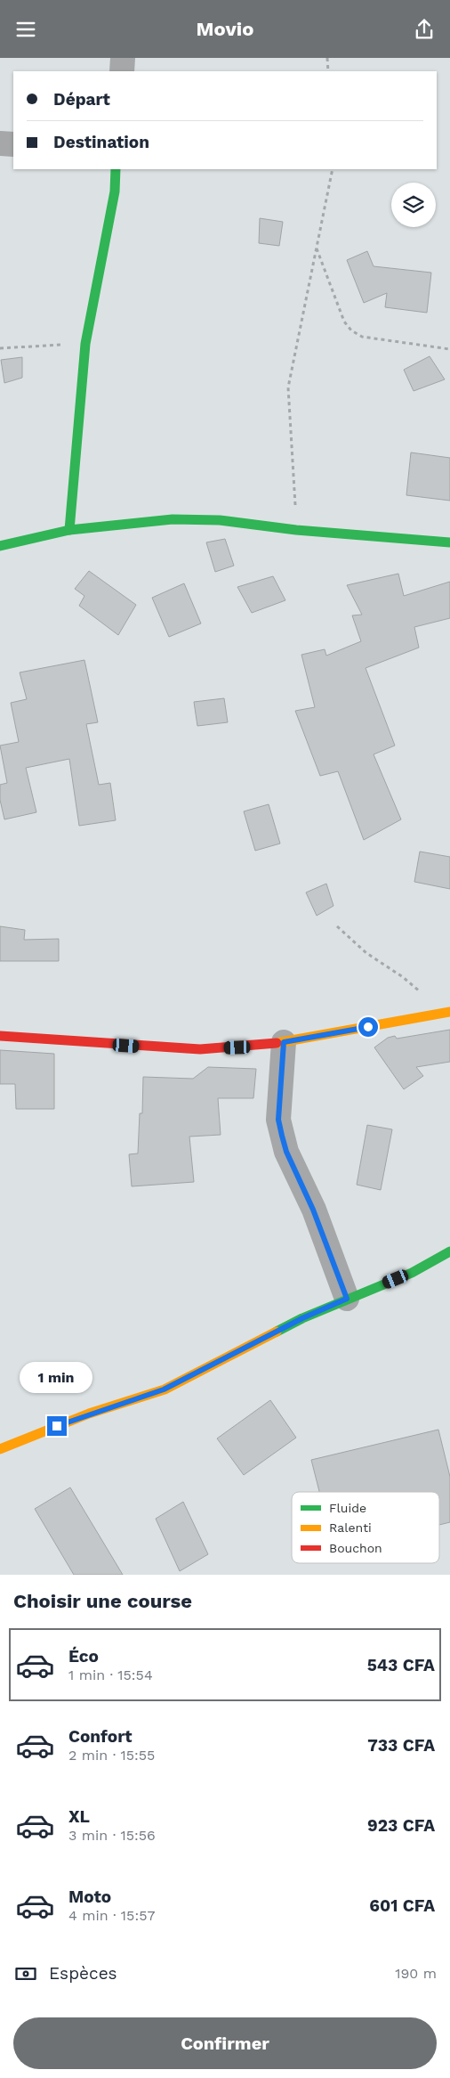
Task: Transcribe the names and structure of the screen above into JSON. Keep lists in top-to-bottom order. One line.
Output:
{"legend":["Fluide","Ralenti","Bouchon"],"page":{"header":"Movio","banner":["Départ","Destination"],"bubble":"1 min","heading":"Choisir une course","list":[{"name":"Éco","note":"1 min · 15:54","value":"543 CFA"},{"name":"Confort","note":"2 min · 15:55","value":"733 CFA"},{"name":"XL","note":"3 min · 15:56","value":"923 CFA"},{"name":"Moto","note":"4 min · 15:57","value":"601 CFA"}],"pay":["Espèces","190 m"],"buttons":"Confirmer"}}
